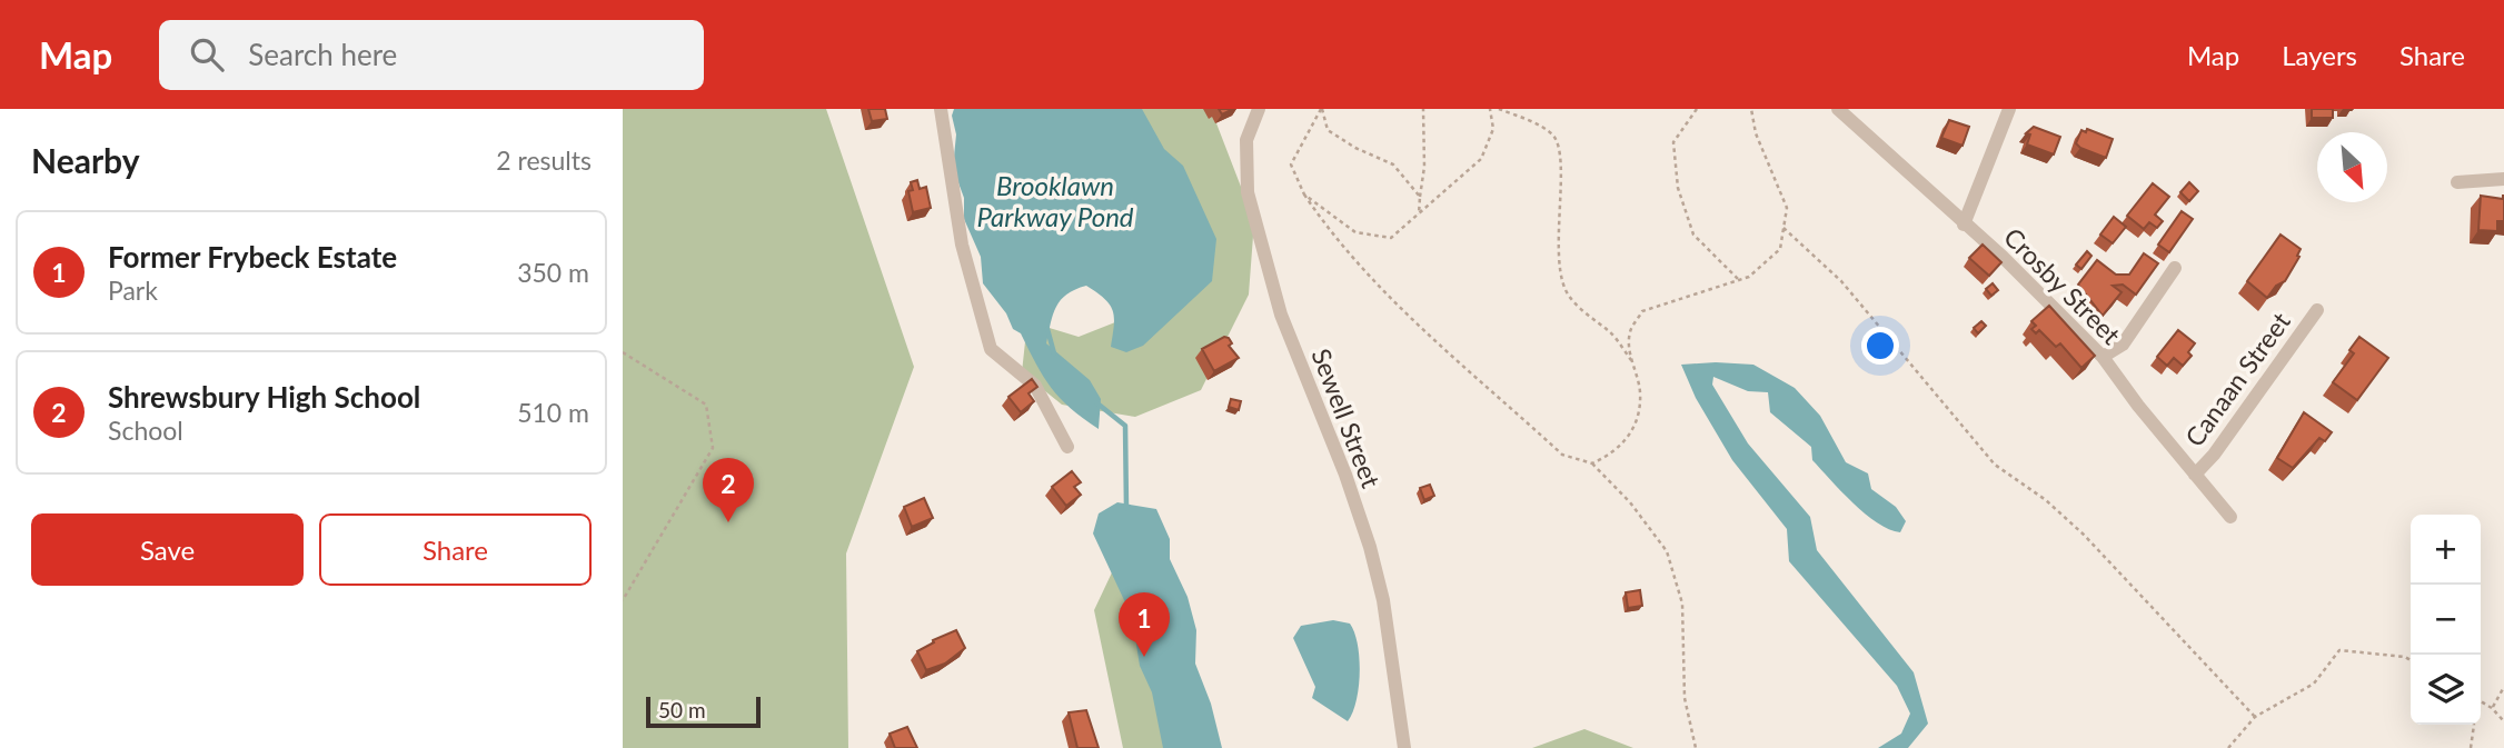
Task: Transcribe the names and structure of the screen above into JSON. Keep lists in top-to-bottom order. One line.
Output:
{"streets":{"street":["Crosby Street","Canaan Street","Sewell Street"]},"crossings":[["Crosby Street","Canaan Street"]],"water":["Brooklawn Parkway Pond"],"scale_bar":"50 m","north":"bottom right","page":{"header":"Map","search":"Search here","nav":["Map","Layers","Share"],"heading":["Nearby","2 results"],"list":[{"mark":"1","name":"Former Frybeck Estate","note":"Park","value":"350 m"},{"mark":"2","name":"Shrewsbury High School","note":"School","value":"510 m"}],"pins":["2","1"],"buttons":["Save","Share"],"map_buttons":["+","−"],"scale":"50 m"}}
